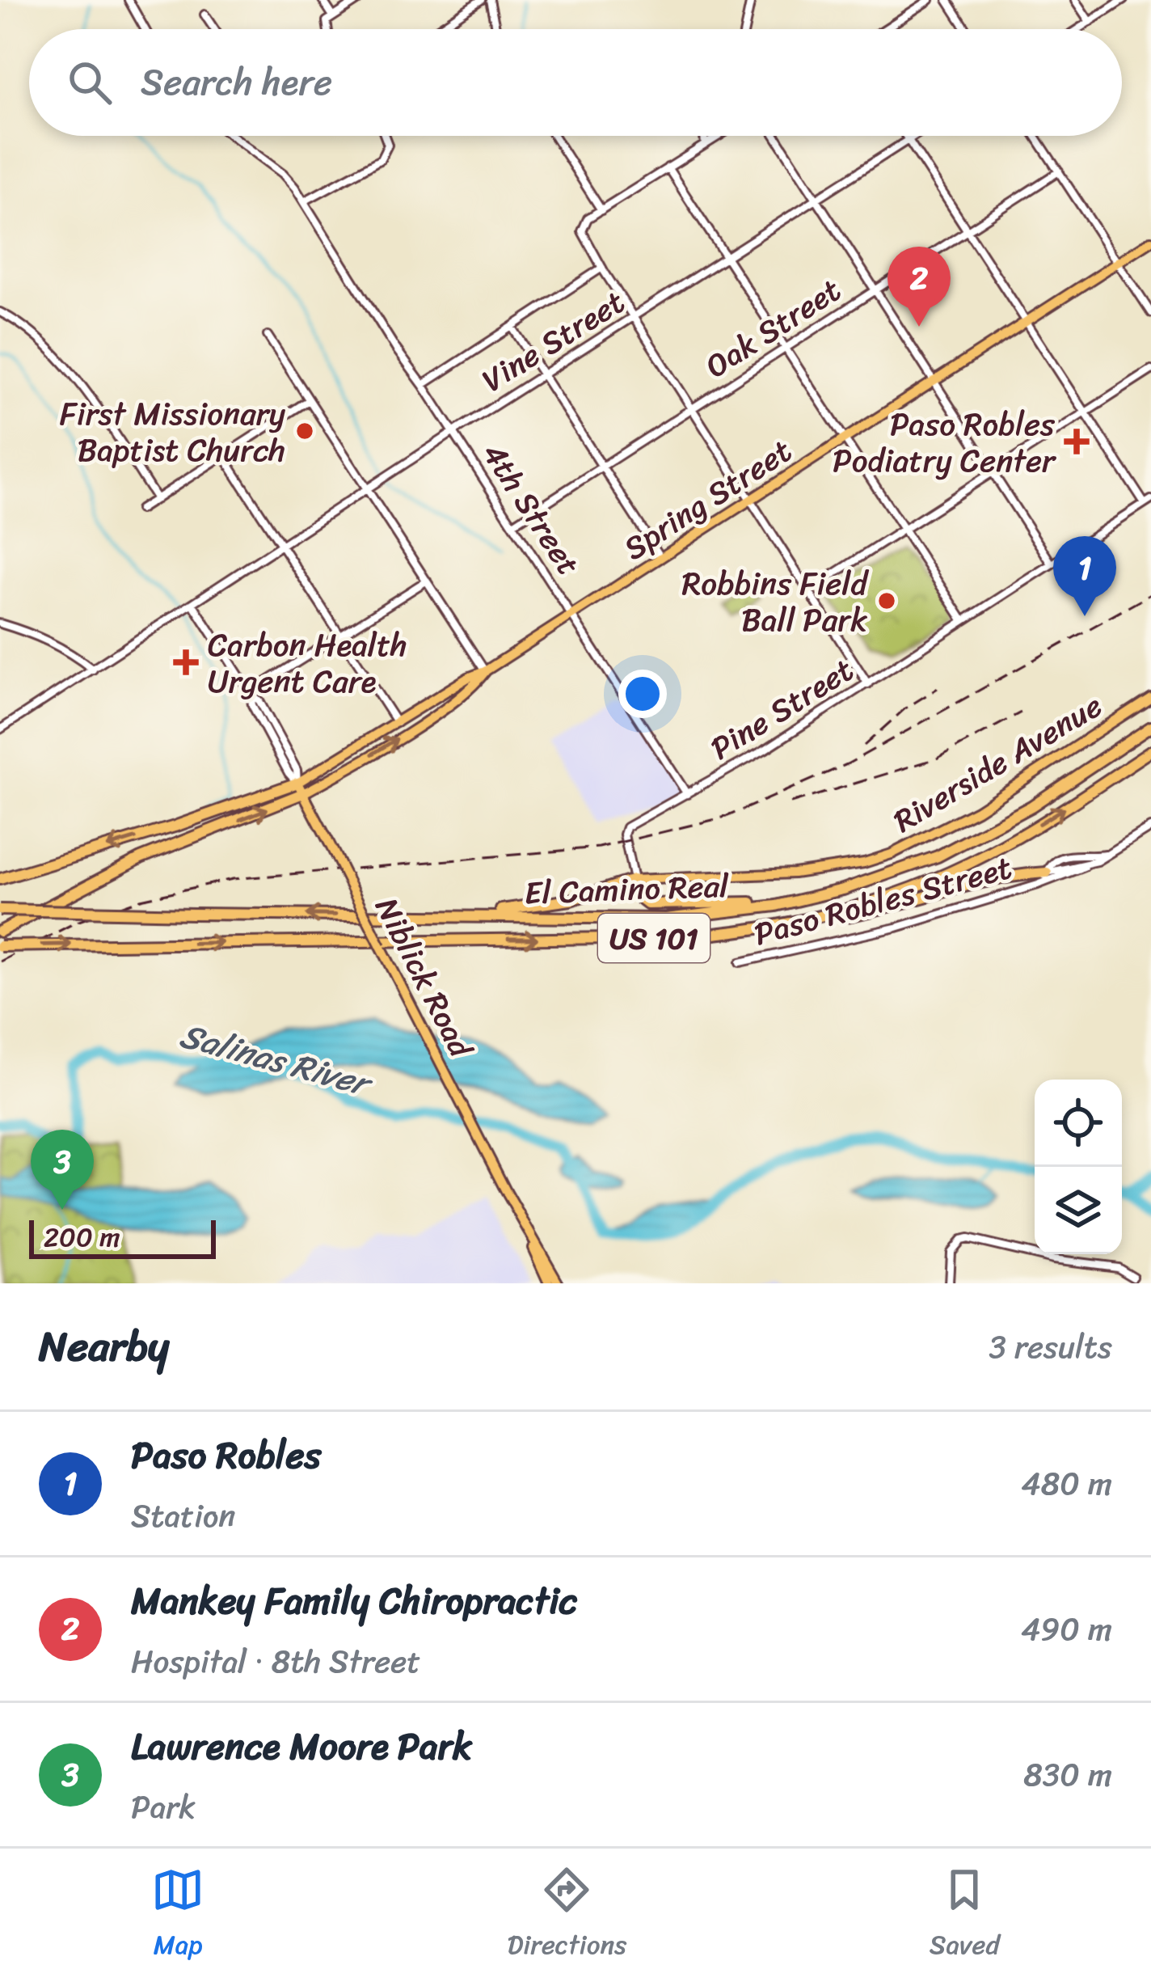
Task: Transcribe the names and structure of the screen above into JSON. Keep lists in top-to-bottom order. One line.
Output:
{"streets":{"highway":["El Camino Real","US 101"],"main road":["Spring Street","Riverside Avenue","Niblick Road"],"street":["Oak Street","Vine Street","4th Street","Pine Street","Paso Robles Street"]},"crossings":[["Oak Street","4th Street"],["Vine Street","4th Street"],["Spring Street","4th Street"],["Spring Street","Niblick Road"],["4th Street","Pine Street"],["Pine Street","Riverside Avenue"]],"water":["Salinas River"],"places":{"other":["First Missionary Baptist Church","Robbins Field Ball Park"],"health":["Paso Robles Podiatry Center","Carbon Health Urgent Care"]},"scale_bar":"200 m","page":{"search":"Search here","pins":["2","1","3"],"scale":"200 m","heading":["Nearby","3 results"],"list":[{"mark":"1","name":"Paso Robles","note":"Station","value":"480 m"},{"mark":"2","name":"Mankey Family Chiropractic","note":"Hospital · 8th Street","value":"490 m"},{"mark":"3","name":"Lawrence Moore Park","note":"Park","value":"830 m"}],"nav":["Map","Directions","Saved"]}}
